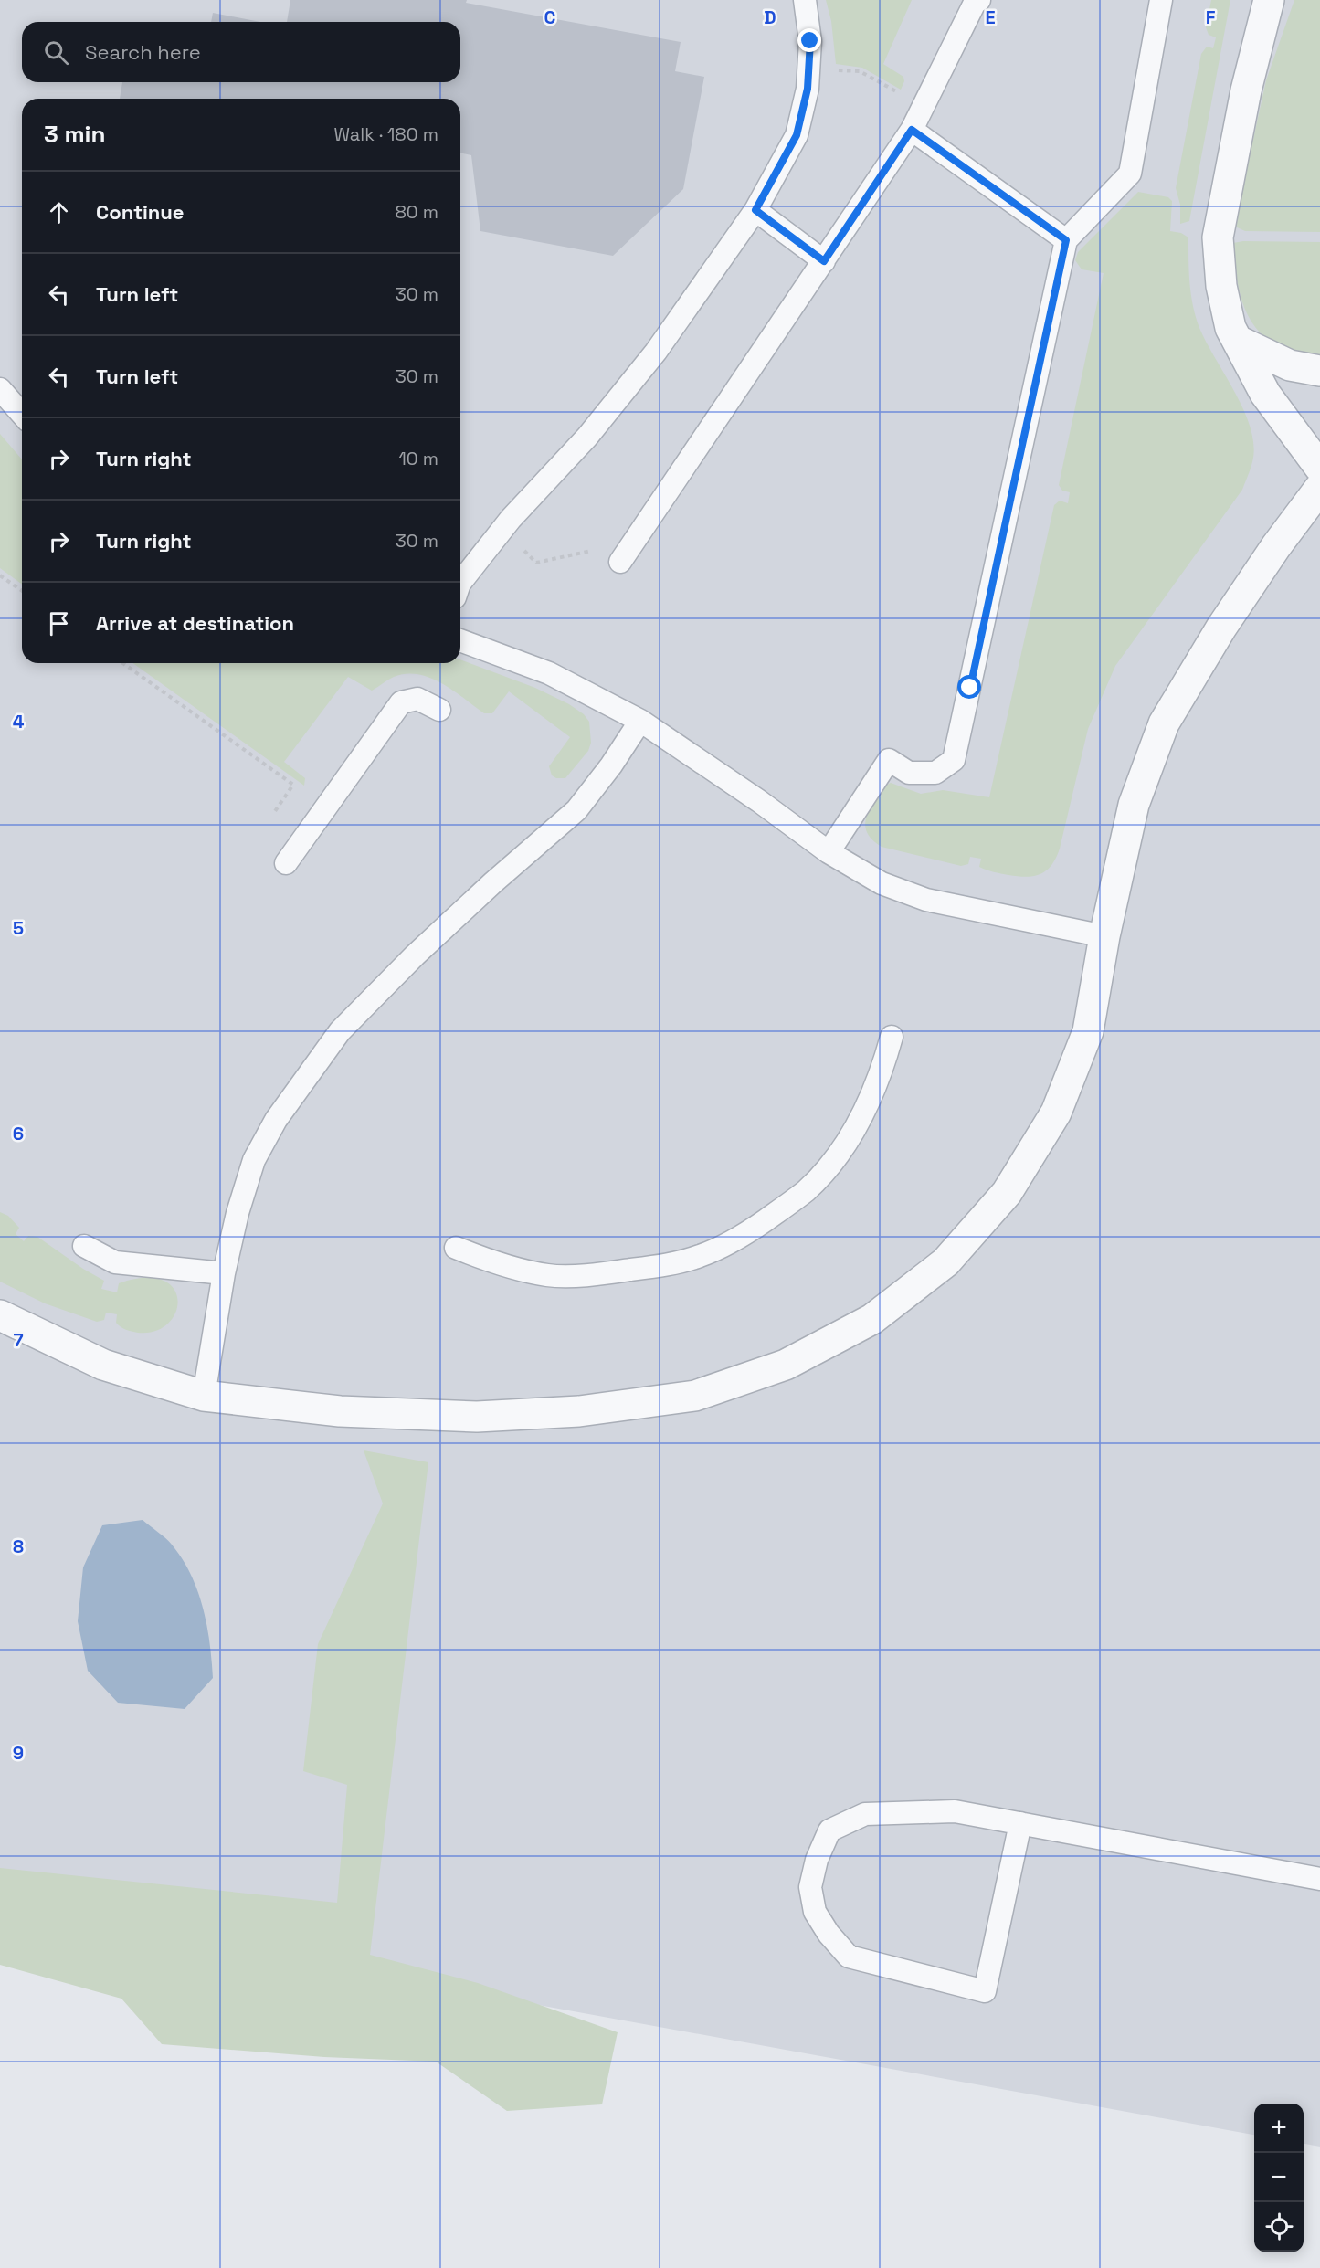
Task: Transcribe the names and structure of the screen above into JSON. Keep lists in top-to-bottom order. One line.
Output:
{"page":{"search":"Search here","heading":["3 min","Walk · 180 m"],"list":[["Continue","80 m"],["Turn left","30 m"],["Turn left","30 m"],["Turn right","10 m"],["Turn right","30 m"],"Arrive at destination"],"map_buttons":["+","−"]},"grid":{"columns":["C","D","E","F"],"rows":["4","5","6","7","8","9"]}}
